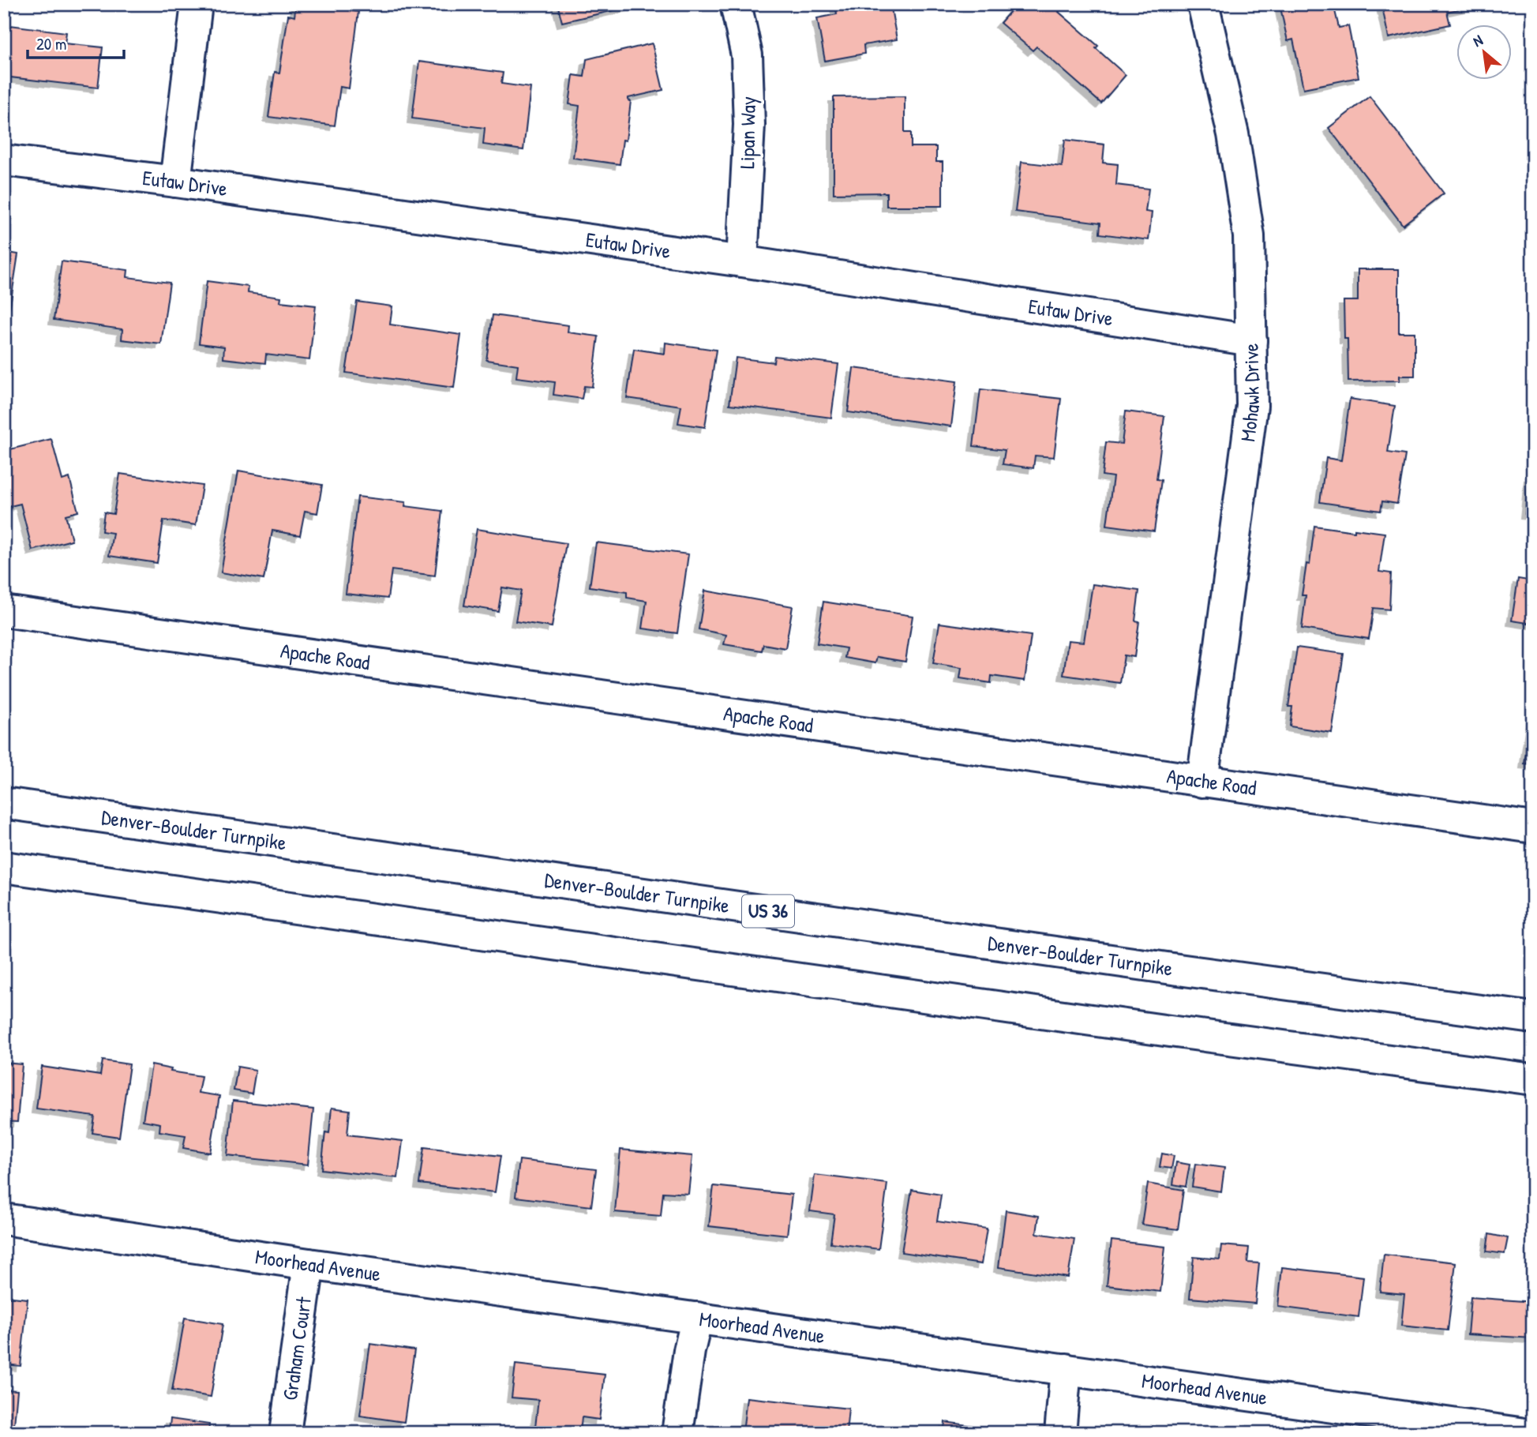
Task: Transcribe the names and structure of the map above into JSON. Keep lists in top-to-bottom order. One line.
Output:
{"streets":{"main road":["Lipan Way","Eutaw Drive","Mohawk Drive","Apache Road","Denver–Boulder Turnpike","US 36","Moorhead Avenue","Graham Court"]},"crossings":[["Lipan Way","Eutaw Drive"],["Eutaw Drive","Mohawk Drive"],["Mohawk Drive","Apache Road"],["Moorhead Avenue","Graham Court"]],"scale_bar":"20 m","north":"top left"}
